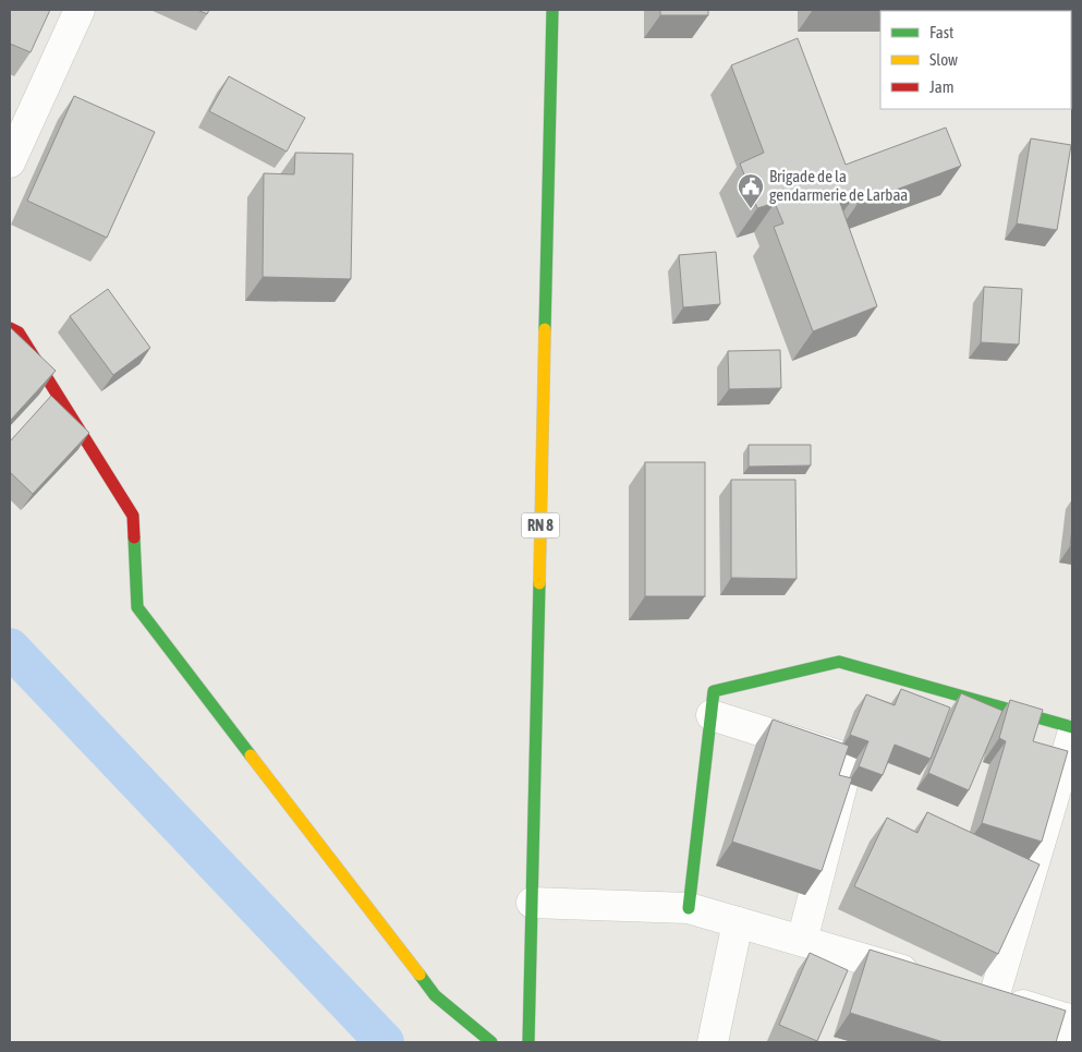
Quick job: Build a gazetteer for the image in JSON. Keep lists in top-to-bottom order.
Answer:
{
  "streets": {
    "street": ["RN 8"]
  },
  "places": {
    "public building": ["Brigade de la gendarmerie de Larbaa"]
  },
  "legend": ["Fast", "Slow", "Jam"]
}
